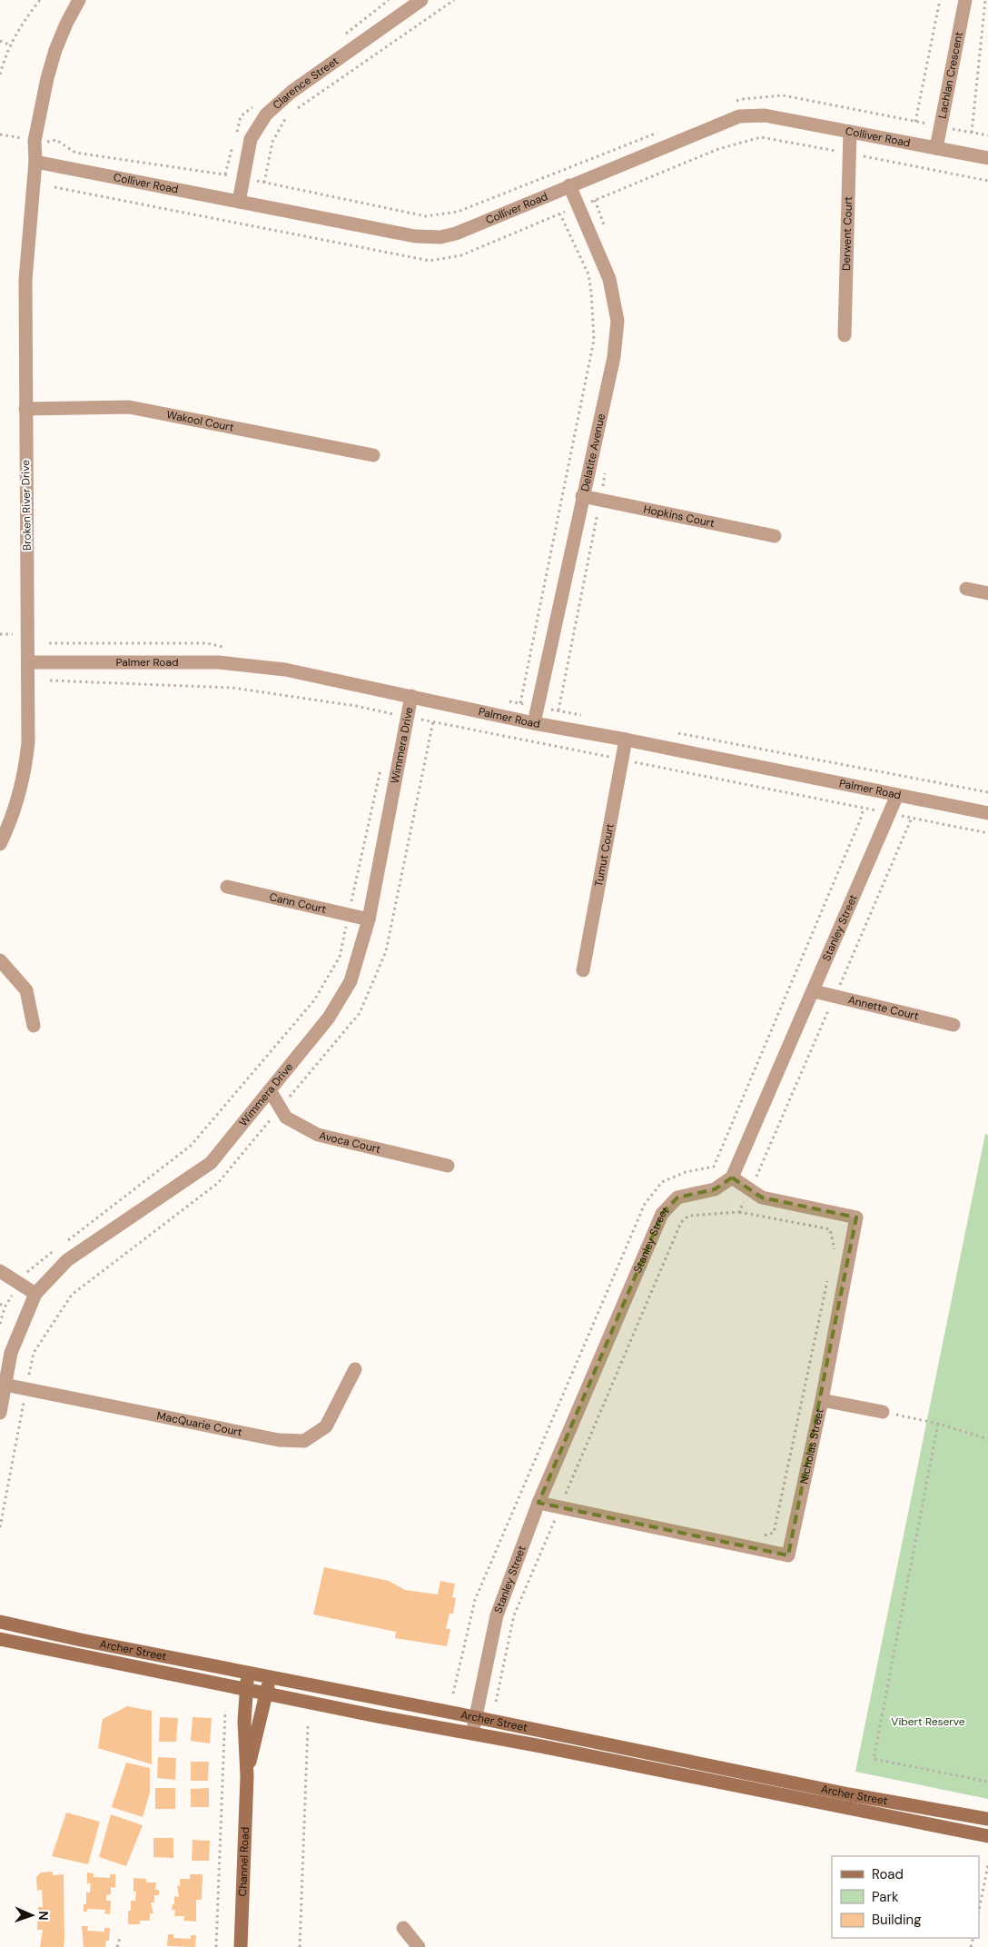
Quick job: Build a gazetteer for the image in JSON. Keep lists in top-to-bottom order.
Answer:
{
  "streets": {
    "main road": ["Archer Street", "Channel Road"],
    "street": [
      "Lachlan Crescent",
      "Clarence Street",
      "Colliver Road",
      "Derwent Court",
      "Wakool Court",
      "Delatite Avenue",
      "Broken River Drive",
      "Hopkins Court",
      "Palmer Road",
      "Wimmera Drive",
      "Tumut Court",
      "Cann Court",
      "Stanley Street",
      "Annette Court",
      "Avoca Court",
      "MacQuarie Court",
      "Nicholas Street"
    ]
  },
  "crossings": [
    ["Lachlan Crescent", "Colliver Road"],
    ["Clarence Street", "Colliver Road"],
    ["Colliver Road", "Derwent Court"],
    ["Colliver Road", "Delatite Avenue"],
    ["Colliver Road", "Broken River Drive"],
    ["Wakool Court", "Broken River Drive"],
    ["Delatite Avenue", "Hopkins Court"],
    ["Delatite Avenue", "Palmer Road"],
    ["Broken River Drive", "Palmer Road"],
    ["Palmer Road", "Wimmera Drive"],
    ["Palmer Road", "Tumut Court"],
    ["Palmer Road", "Stanley Street"],
    ["Wimmera Drive", "Cann Court"],
    ["Wimmera Drive", "Avoca Court"],
    ["Wimmera Drive", "MacQuarie Court"],
    ["Stanley Street", "Annette Court"],
    ["Stanley Street", "Nicholas Street"],
    ["Stanley Street", "Archer Street"],
    ["Archer Street", "Channel Road"]
  ],
  "parks": ["Vibert Reserve"],
  "legend": ["Road", "Park", "Building"],
  "north": "right"
}
